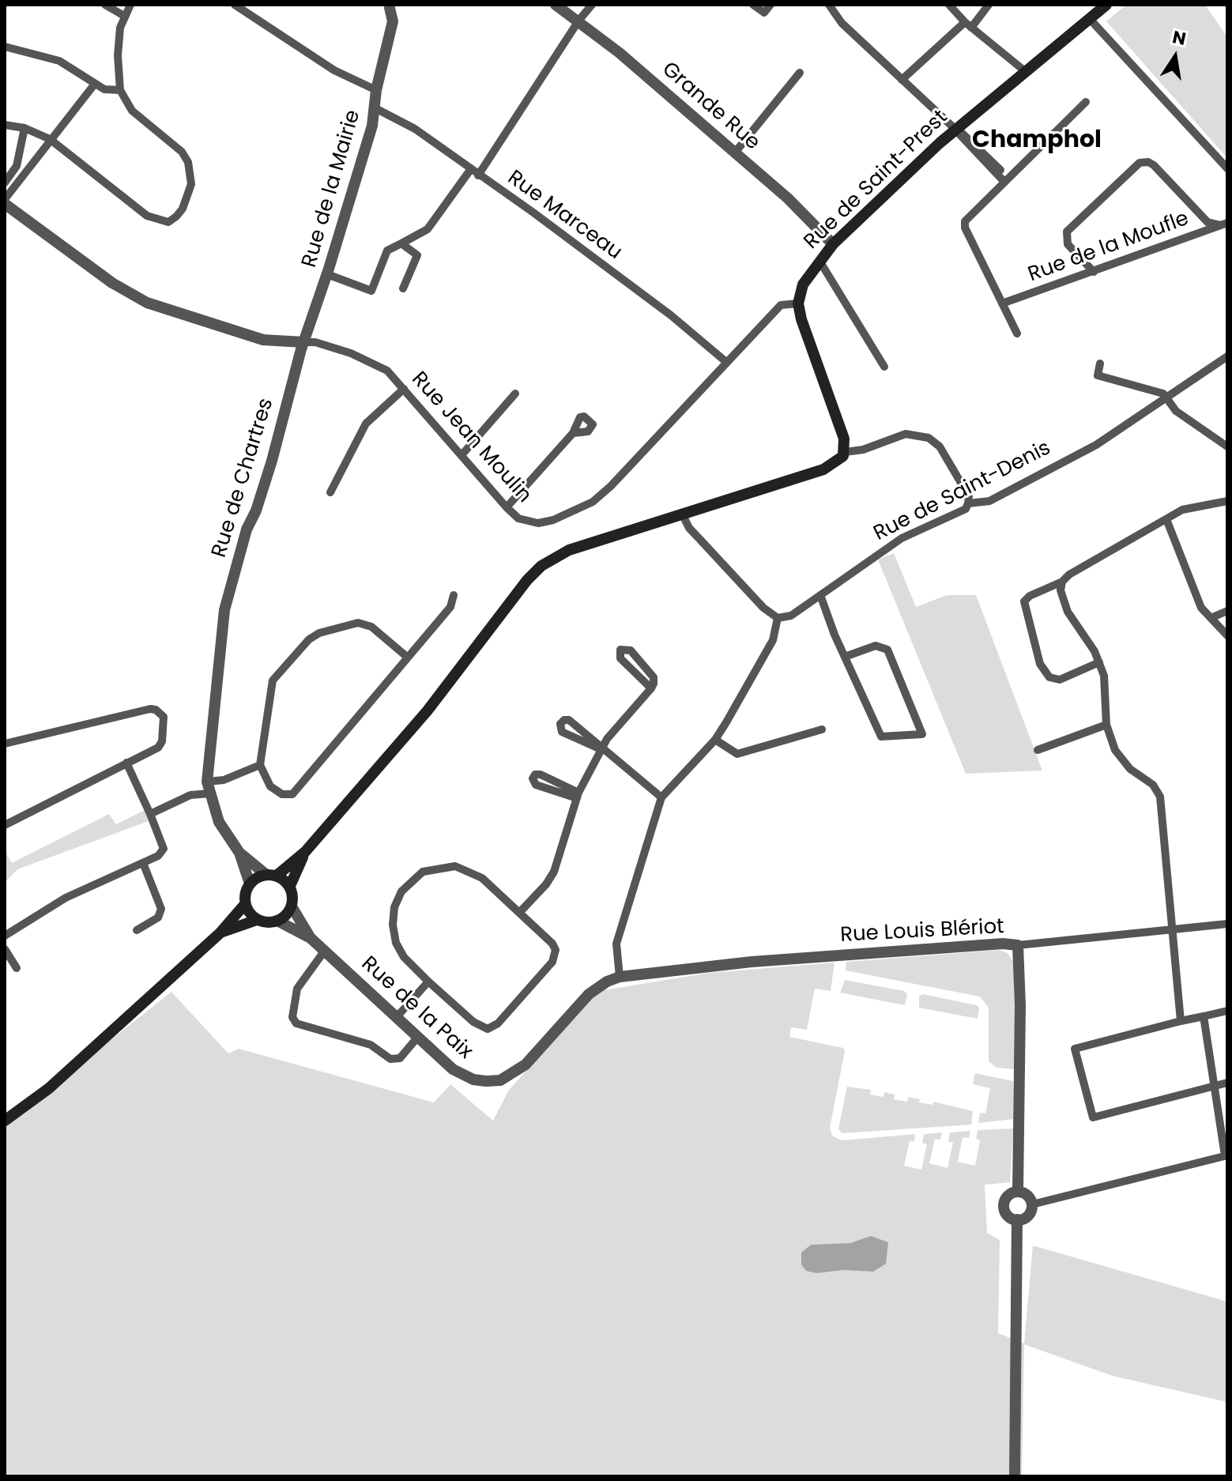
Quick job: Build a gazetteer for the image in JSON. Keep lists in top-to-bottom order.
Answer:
{
  "streets": {
    "main road": ["Rue de Saint-Prest"],
    "street": [
      "Grande Rue",
      "Rue de la Mairie",
      "Rue Marceau",
      "Rue de la Moufle",
      "Rue Jean Moulin",
      "Rue de Chartres",
      "Rue de Saint-Denis",
      "Rue Louis Blériot",
      "Rue de la Paix"
    ]
  },
  "crossings": [
    ["Grande Rue", "Rue de Saint-Prest"],
    ["Rue de Saint-Prest", "Rue Jean Moulin"],
    ["Rue de la Mairie", "Rue Marceau"],
    ["Rue de la Mairie", "Rue Jean Moulin"],
    ["Rue de la Mairie", "Rue de Chartres"],
    ["Rue Marceau", "Rue Jean Moulin"],
    ["Rue Jean Moulin", "Rue de Chartres"],
    ["Rue Louis Blériot", "Rue de la Paix"]
  ],
  "districts": ["Champhol"],
  "north": "top"
}
